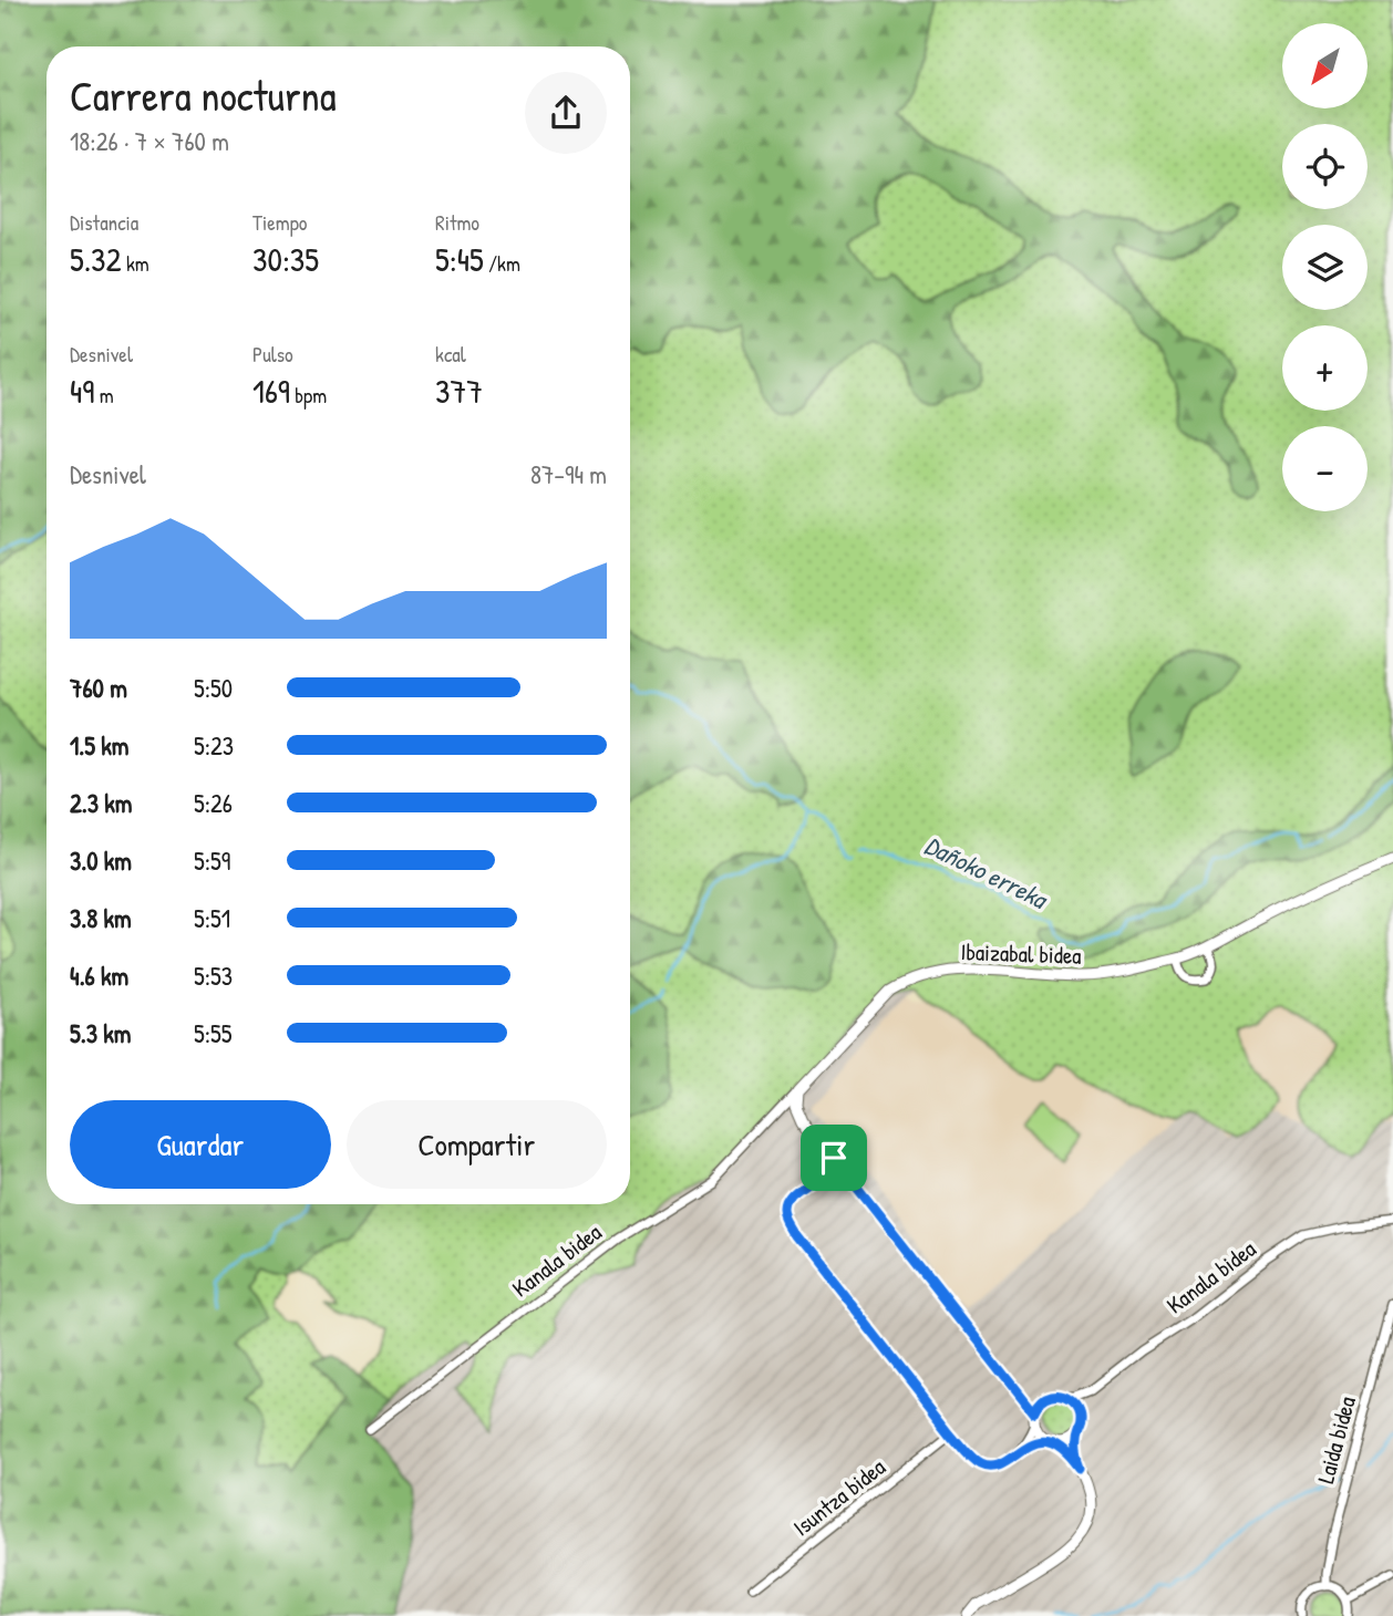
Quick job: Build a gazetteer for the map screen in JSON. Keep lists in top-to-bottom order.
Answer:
{
  "streets": {
    "street": [
      "Ibaizabal bidea",
      "Kanala bidea",
      "Laida bidea",
      "Isuntza bidea"
    ]
  },
  "crossings": [
    ["Ibaizabal bidea", "Kanala bidea"]
  ],
  "water": ["Dañoko erreka"],
  "north": "bottom left",
  "page": {
    "map_buttons": ["+", "−"],
    "heading": ["Carrera nocturna", "18:26 · 7 × 760 m"],
    "stats": [
      ["Distancia", "5.32 km"],
      ["Tiempo", "30:35"],
      ["Ritmo", "5:45 /km"],
      ["Desnivel", "49 m"],
      ["Pulso", "169 bpm"],
      ["kcal", "377"]
    ],
    "chart": ["Desnivel", "87–94 m"],
    "list": [
      {
        "name": "760 m",
        "note": "5:50"
      },
      {
        "name": "1.5 km",
        "note": "5:23"
      },
      {
        "name": "2.3 km",
        "note": "5:26"
      },
      {
        "name": "3.0 km",
        "note": "5:59"
      },
      {
        "name": "3.8 km",
        "note": "5:51"
      },
      {
        "name": "4.6 km",
        "note": "5:53"
      },
      {
        "name": "5.3 km",
        "note": "5:55"
      }
    ],
    "buttons": ["Guardar", "Compartir"]
  }
}
